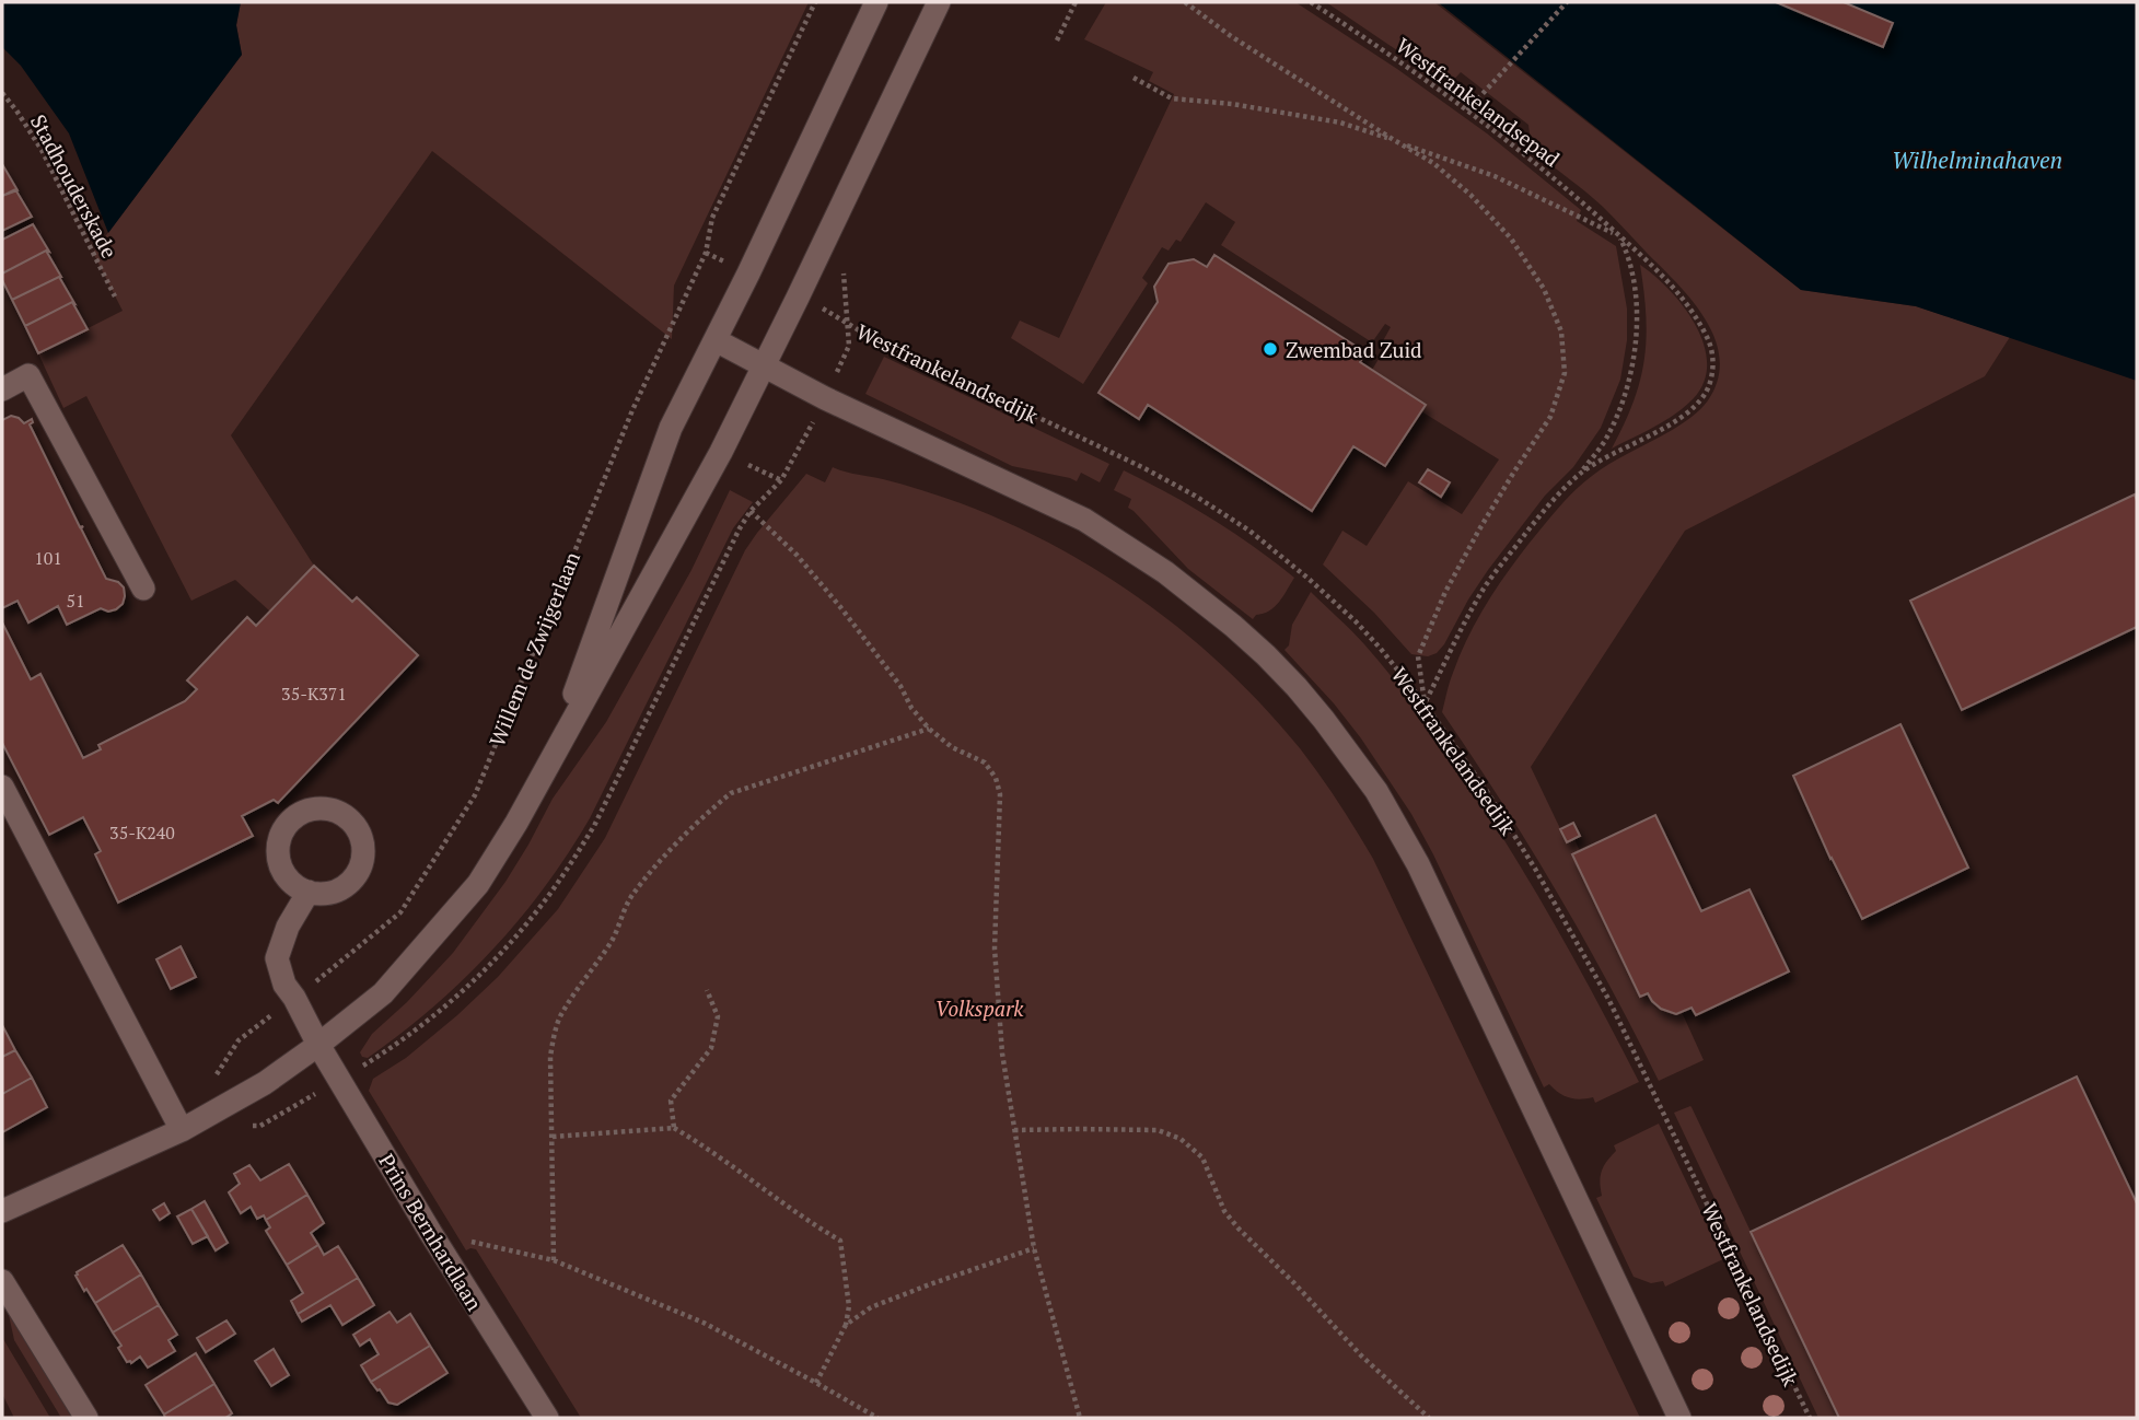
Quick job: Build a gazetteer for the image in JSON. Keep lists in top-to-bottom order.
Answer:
{
  "streets": {
    "street": ["Prins Bernhardlaan"],
    "path": [
      "Westfrankelandsepad",
      "Stadhouderskade",
      "Westfrankelandsedijk",
      "Willem de Zwijgerlaan"
    ]
  },
  "crossings": [
    ["Westfrankelandsepad", "Westfrankelandsedijk"],
    ["Willem de Zwijgerlaan", "Prins Bernhardlaan"]
  ],
  "water": ["Wilhelminahaven"],
  "parks": ["Volkspark"],
  "places": ["Zwembad Zuid"],
  "house_numbers": [
    "101",
    "51",
    "35-K371",
    "35-K240"
  ]
}
